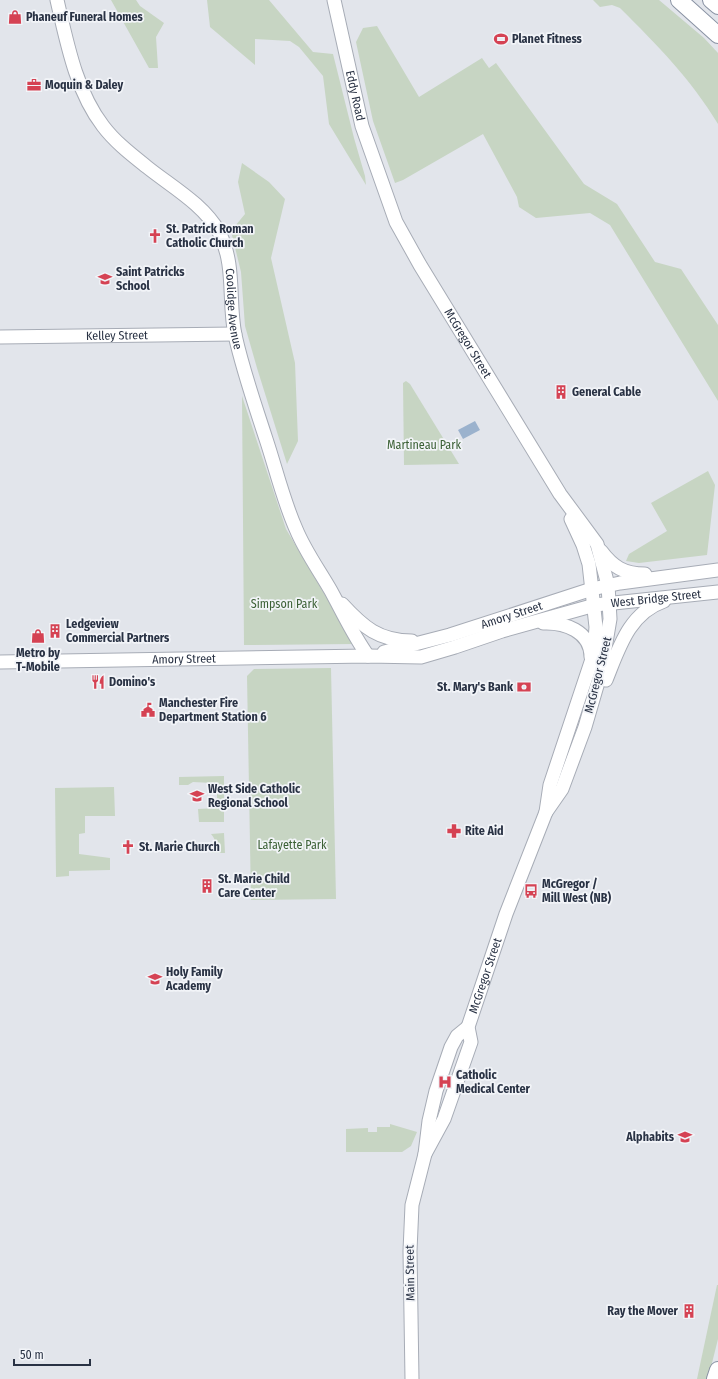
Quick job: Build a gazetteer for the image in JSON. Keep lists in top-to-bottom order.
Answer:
{
  "streets": {
    "main road": [
      "Eddy Road",
      "Coolidge Avenue",
      "Kelley Street",
      "McGregor Street",
      "West Bridge Street",
      "Amory Street",
      "Main Street"
    ]
  },
  "crossings": [
    ["Eddy Road", "McGregor Street"],
    ["Coolidge Avenue", "Kelley Street"],
    ["Coolidge Avenue", "Amory Street"],
    ["McGregor Street", "West Bridge Street"],
    ["McGregor Street", "Amory Street"],
    ["McGregor Street", "Main Street"],
    ["West Bridge Street", "Amory Street"]
  ],
  "parks": ["Martineau Park", "Simpson Park", "Lafayette Park"],
  "places": {
    "shop": ["Phaneuf Funeral Homes", "Metro by T-Mobile"],
    "sports": ["Planet Fitness"],
    "office": ["Moquin & Daley"],
    "church": ["St. Patrick Roman Catholic Church", "St. Marie Church"],
    "school or university": [
      "Saint Patricks School",
      "West Side Catholic Regional School",
      "Holy Family Academy",
      "Alphabits"
    ],
    "building": [
      "General Cable",
      "Ledgeview Commercial Partners",
      "St. Marie Child Care Center",
      "Ray the Mover"
    ],
    "restaurant": ["Domino's"],
    "bank": ["St. Mary's Bank"],
    "public building": ["Manchester Fire Department Station 6"],
    "pharmacy": ["Rite Aid"],
    "bus stop": ["McGregor / Mill West (NB)"],
    "hospital": ["Catholic Medical Center"]
  },
  "scale_bar": "50 m"
}
